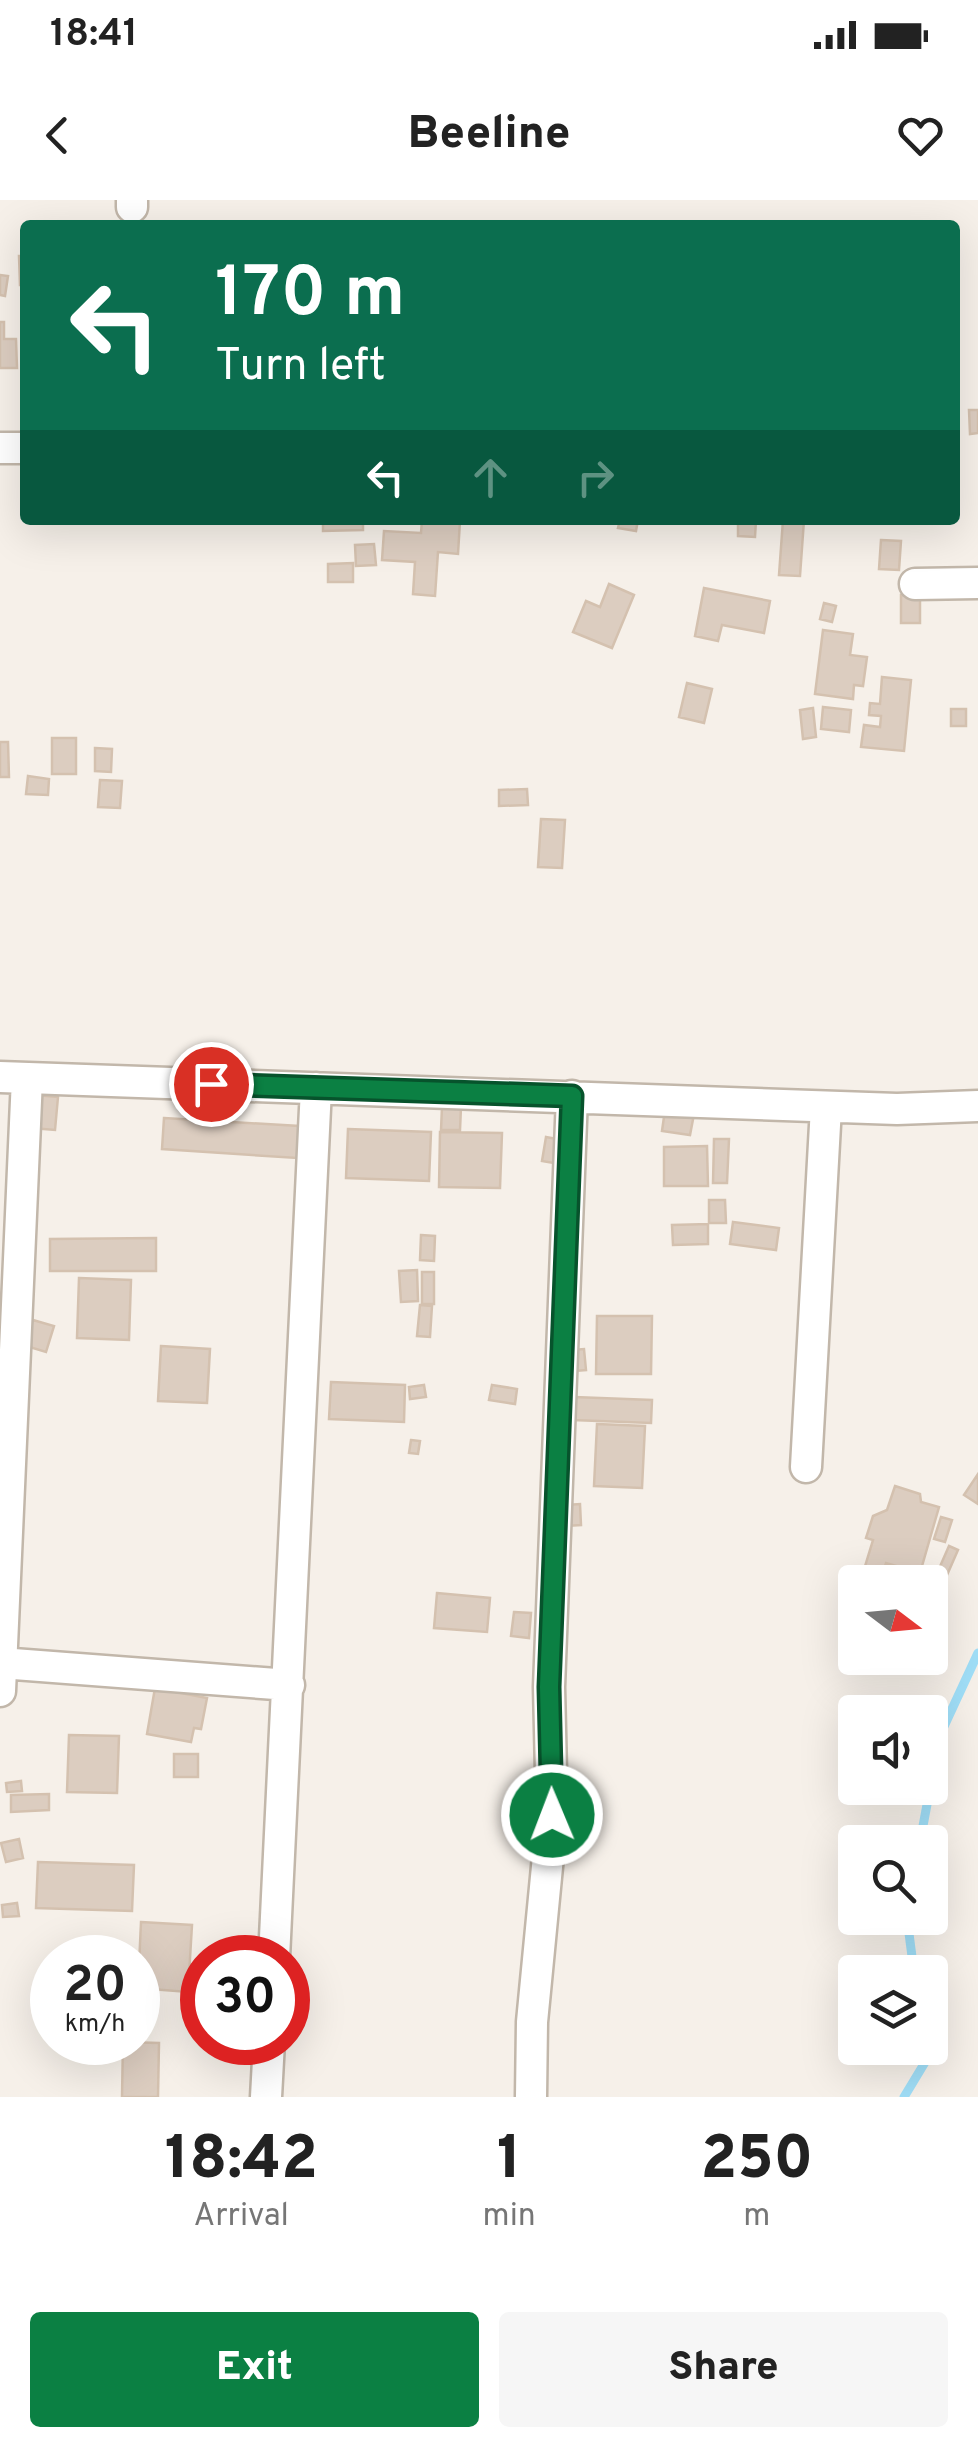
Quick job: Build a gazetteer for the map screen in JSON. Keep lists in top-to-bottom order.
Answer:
{
  "north": "right",
  "page": {
    "status": "18:41",
    "header": "Beeline",
    "turn": ["170 m", "Turn left"],
    "speed": "20 km/h",
    "limit": "30",
    "eta": [
      "18:42",
      "Arrival",
      "1",
      "min",
      "250",
      "m"
    ],
    "buttons": ["Exit", "Share"]
  }
}
